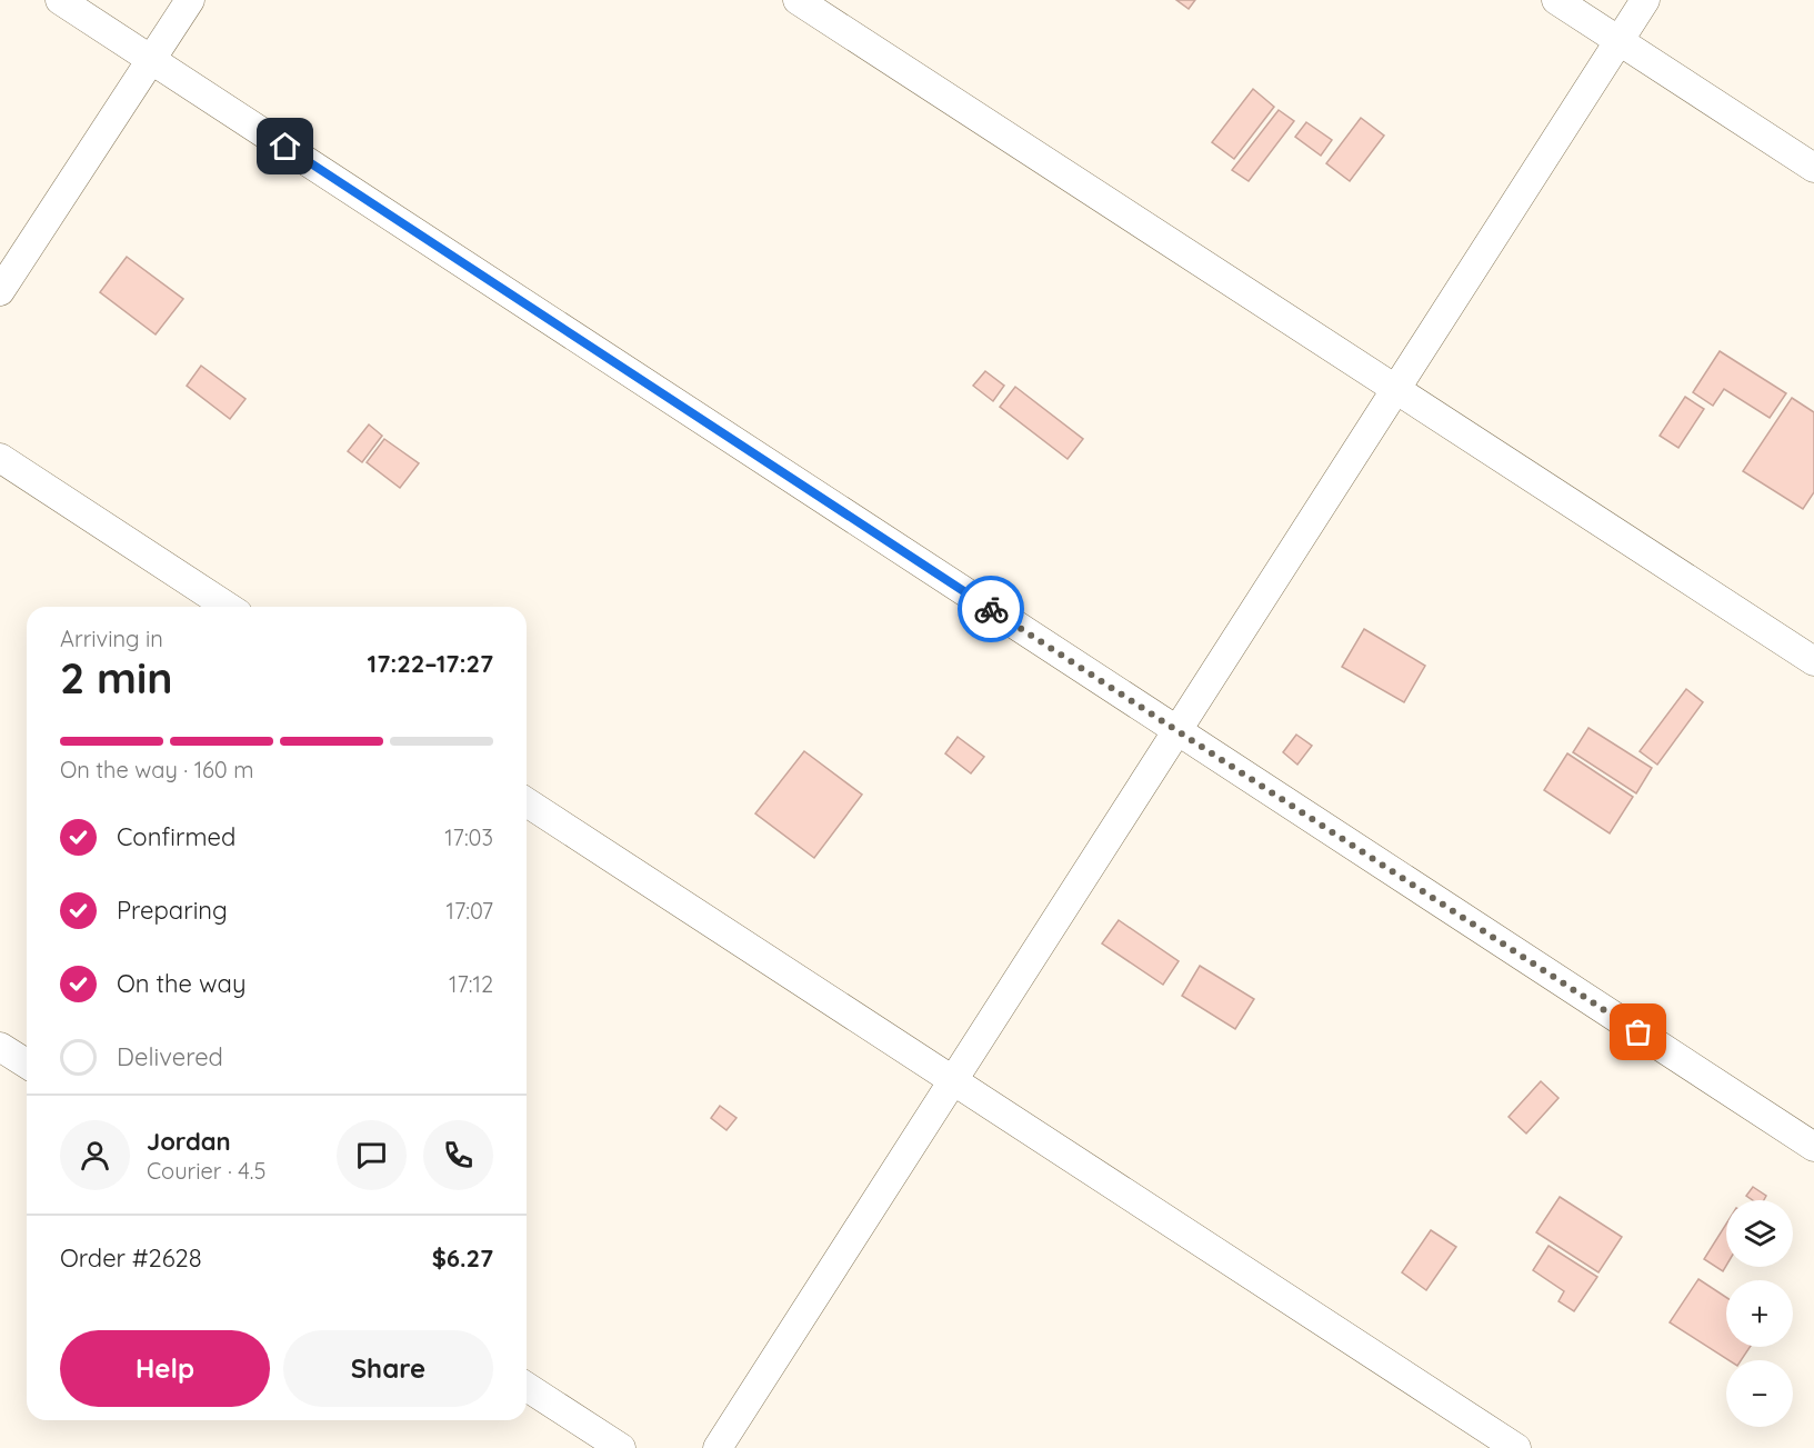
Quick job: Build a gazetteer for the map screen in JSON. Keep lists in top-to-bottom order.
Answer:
{
  "page": {
    "heading": ["2 min", "Arriving in", "17:22–17:27"],
    "panel": [
      "Jordan",
      "Courier · 4.5",
      "Order #2628",
      "$6.27"
    ],
    "bar": "On the way · 160 m",
    "list": [
      ["Confirmed", "17:03"],
      ["Preparing", "17:07"],
      ["On the way", "17:12"],
      "Delivered"
    ],
    "map_buttons": ["+", "−"],
    "buttons": ["Help", "Share"]
  }
}
